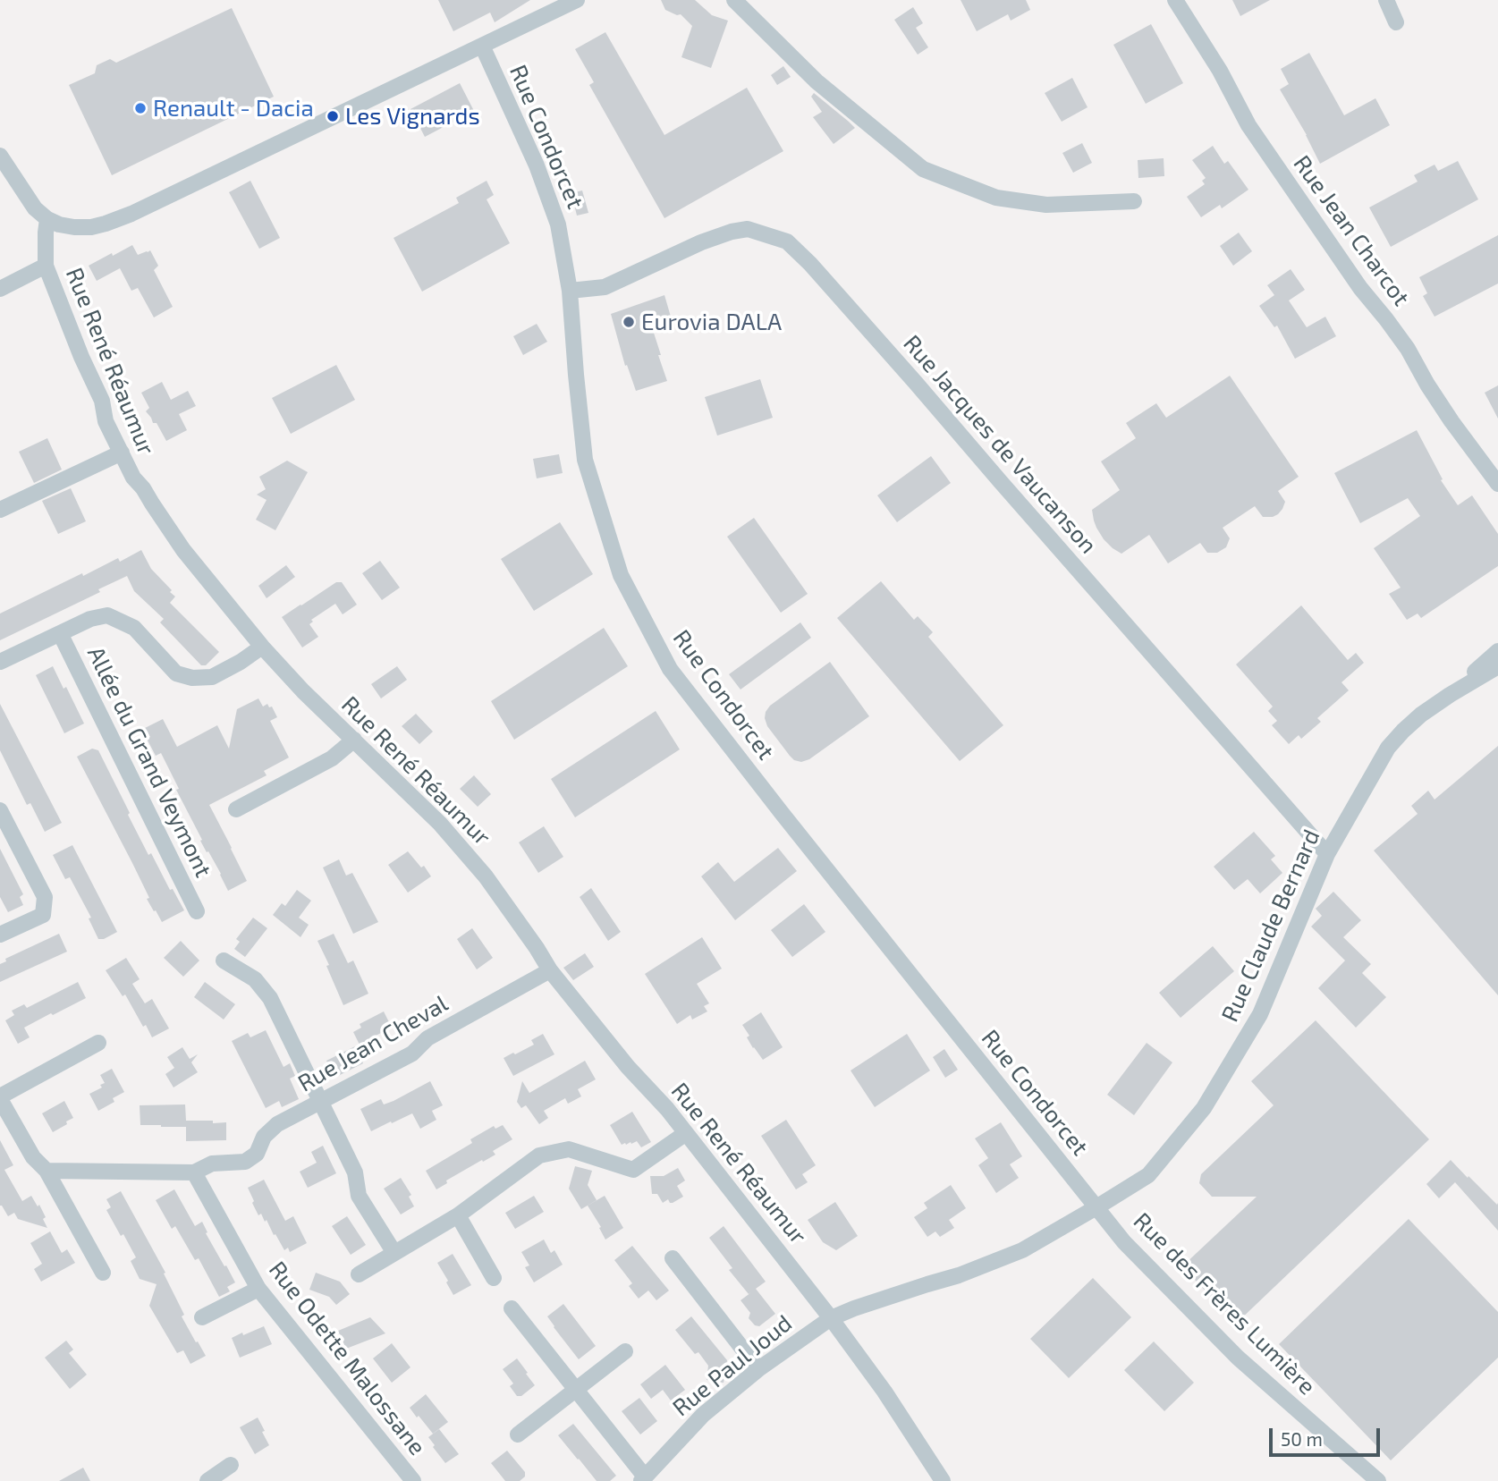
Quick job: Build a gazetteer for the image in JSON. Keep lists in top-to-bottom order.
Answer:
{
  "streets": {
    "street": [
      "Rue Condorcet",
      "Rue Jean Charcot",
      "Rue René Réaumur",
      "Rue Jacques de Vaucanson",
      "Allée du Grand Veymont",
      "Rue Claude Bernard",
      "Rue Jean Cheval",
      "Rue des Frères Lumière",
      "Rue Odette Malossane",
      "Rue Paul Joud"
    ]
  },
  "crossings": [
    ["Rue Condorcet", "Rue Jacques de Vaucanson"],
    ["Rue Condorcet", "Rue Claude Bernard"],
    ["Rue Condorcet", "Rue des Frères Lumière"],
    ["Rue René Réaumur", "Rue Claude Bernard"],
    ["Rue René Réaumur", "Rue Jean Cheval"],
    ["Rue René Réaumur", "Rue Paul Joud"],
    ["Rue Jacques de Vaucanson", "Rue Claude Bernard"],
    ["Rue Claude Bernard", "Rue des Frères Lumière"],
    ["Rue Claude Bernard", "Rue Paul Joud"],
    ["Rue Jean Cheval", "Rue Odette Malossane"]
  ],
  "places": ["Renault - Dacia", "Les Vignards", "Eurovia DALA"],
  "scale_bar": "50 m"
}
